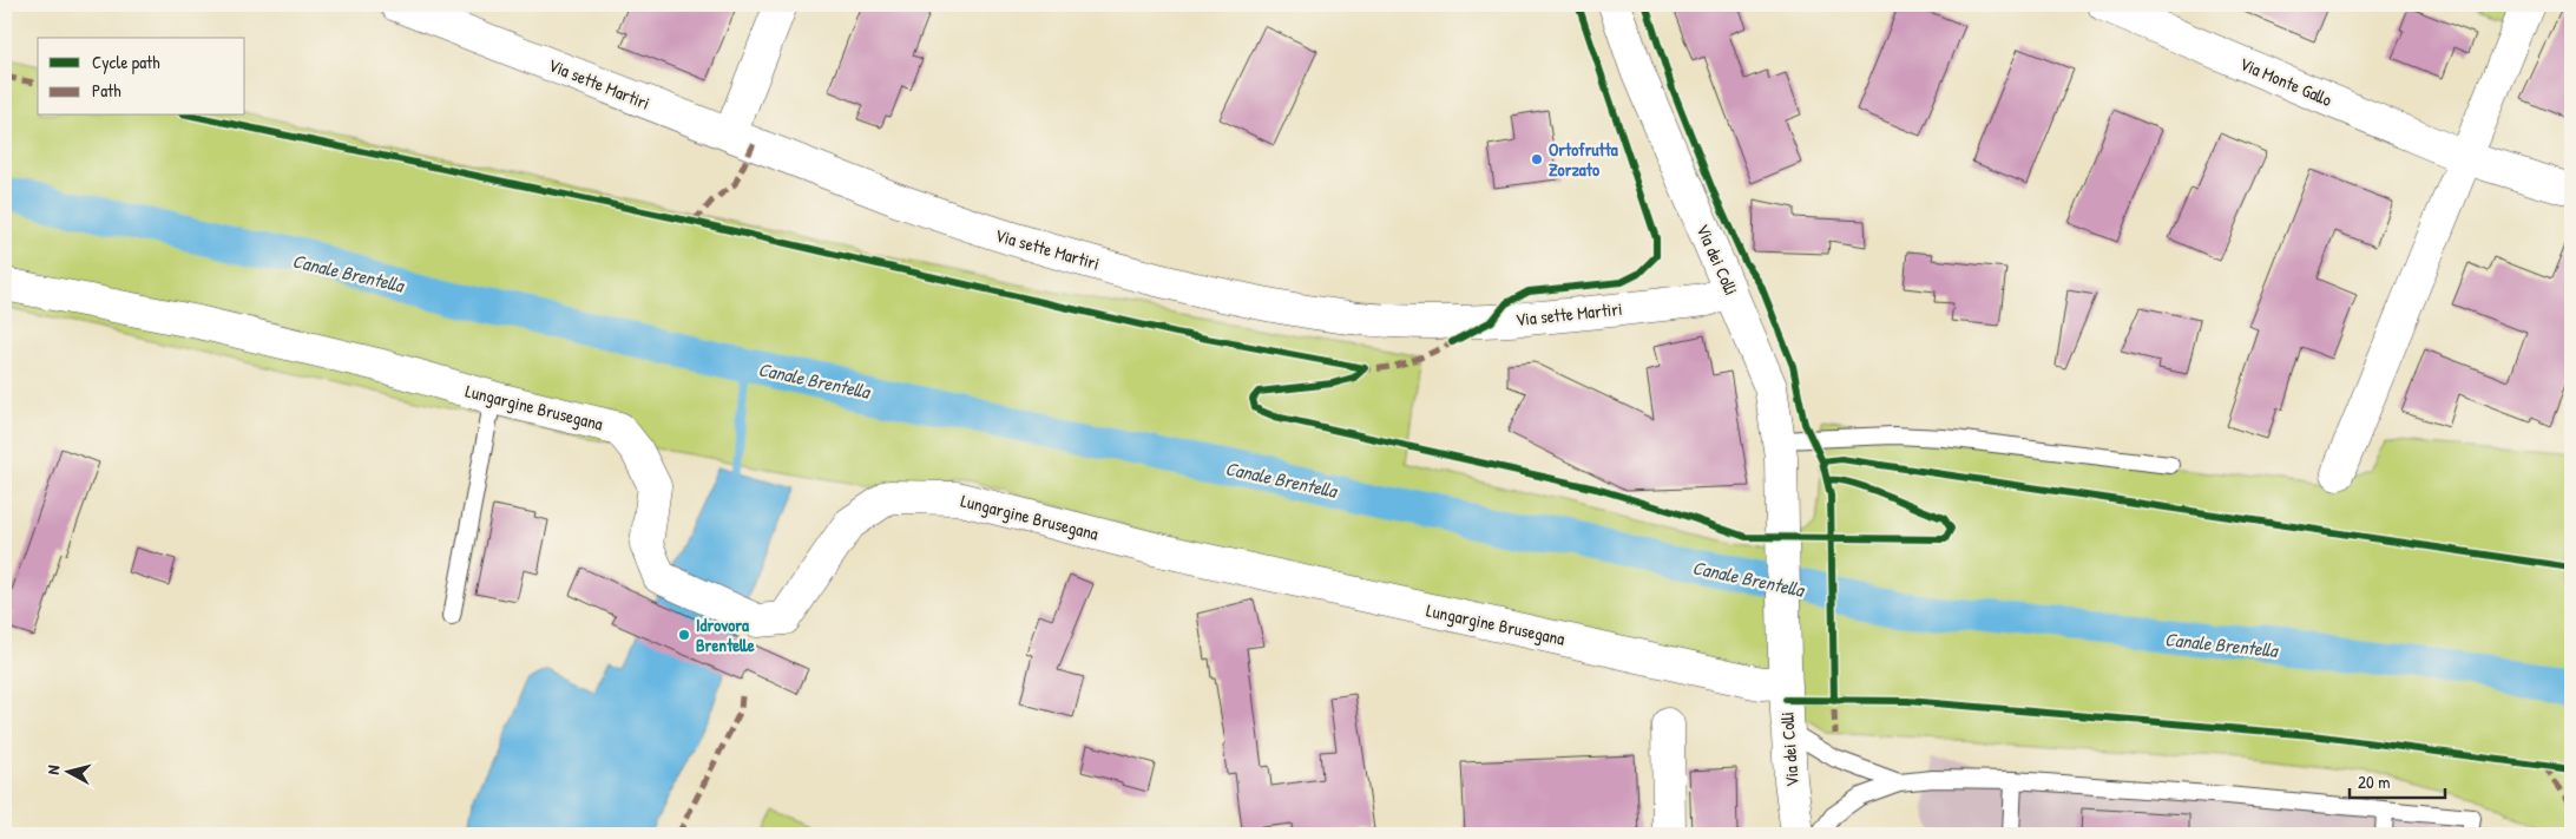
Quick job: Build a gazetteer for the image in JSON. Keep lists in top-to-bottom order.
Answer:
{
  "streets": {
    "street": [
      "Via Monte Gallo",
      "Via sette Martiri",
      "Via dei Colli",
      "Lungargine Brusegana"
    ]
  },
  "crossings": [
    ["Via sette Martiri", "Via dei Colli"],
    ["Via dei Colli", "Lungargine Brusegana"]
  ],
  "water": ["Canale Brentella"],
  "places": ["Ortofrutta Zorzato", "Idrovora Brentelle"],
  "legend": ["Cycle path", "Path"],
  "scale_bar": "20 m",
  "north": "left"
}
